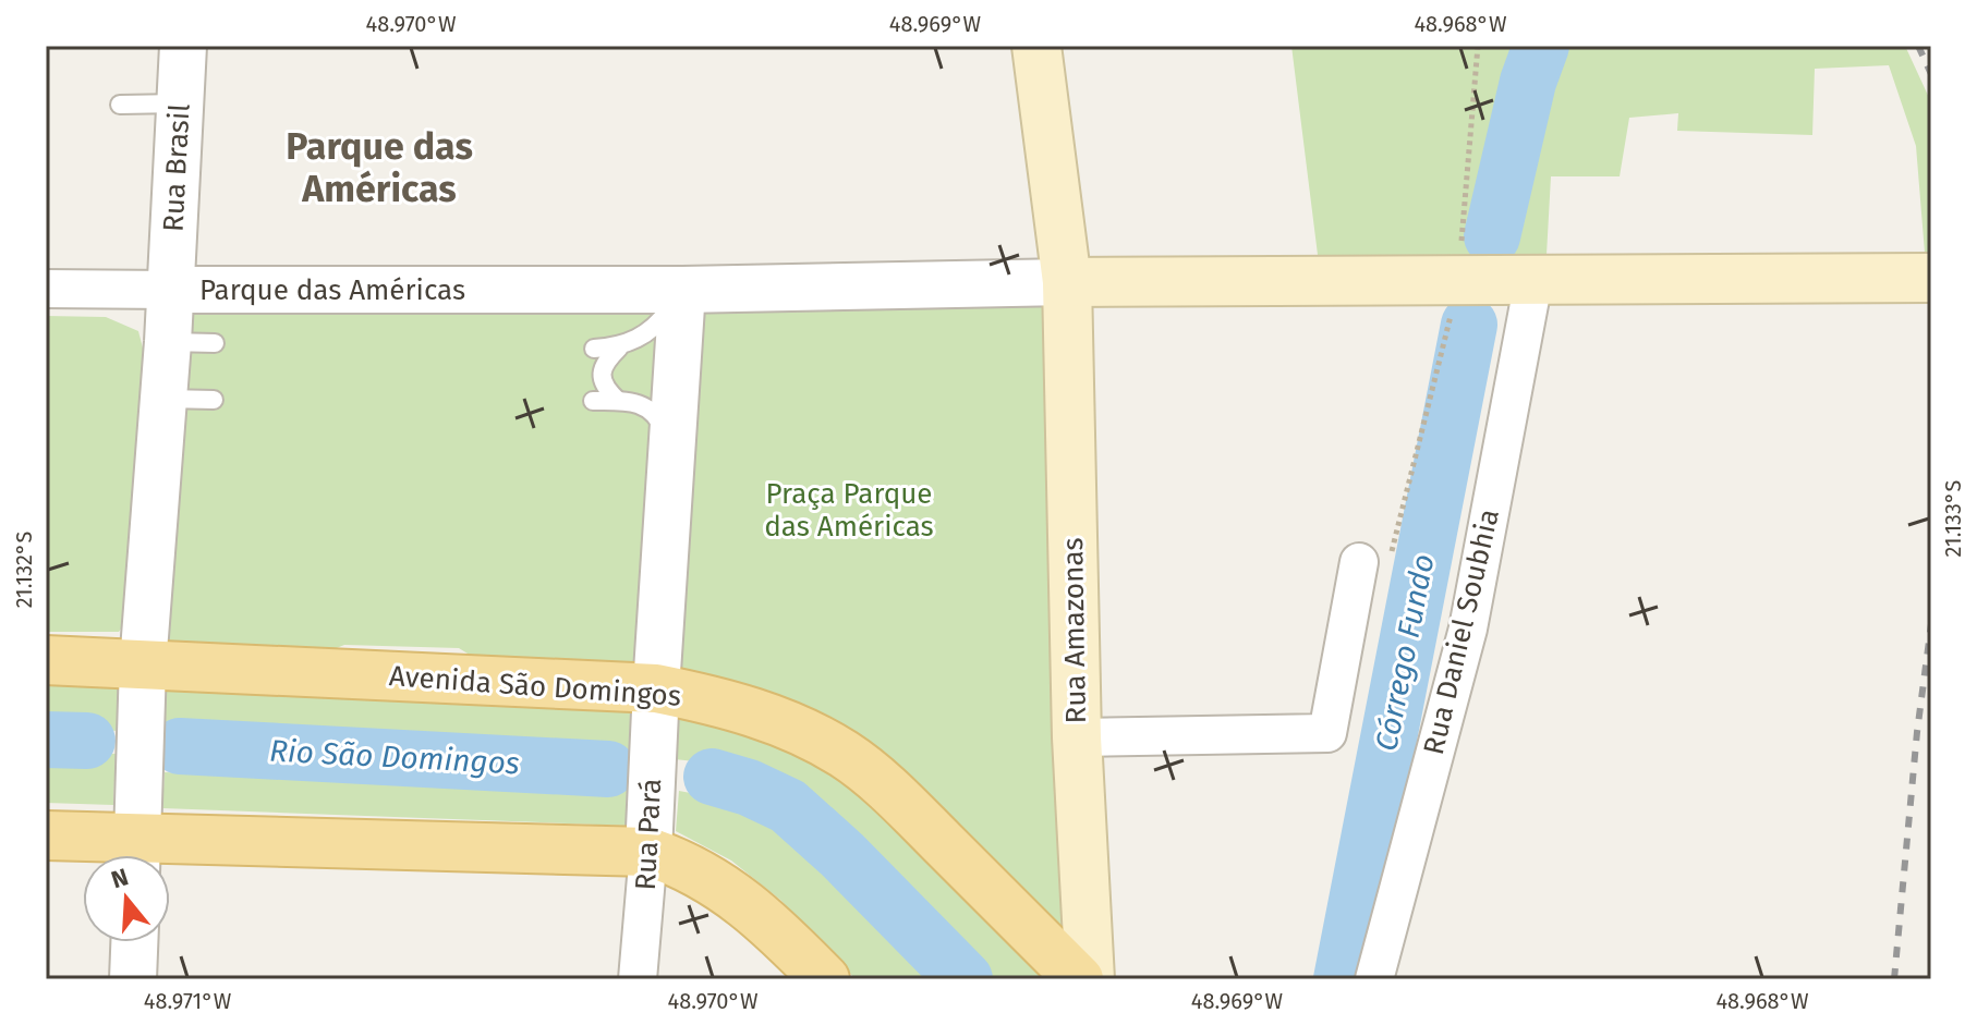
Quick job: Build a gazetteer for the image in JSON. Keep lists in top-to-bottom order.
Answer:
{
  "streets": {
    "main road": ["Rua Amazonas", "Avenida São Domingos"],
    "street": [
      "Rua Brasil",
      "Parque das Américas",
      "Rua Daniel Soubhia",
      "Rua Pará"
    ]
  },
  "crossings": [
    ["Rua Brasil", "Parque das Américas"],
    ["Parque das Américas", "Rua Amazonas"],
    ["Parque das Américas", "Avenida São Domingos"],
    ["Avenida São Domingos", "Rua Pará"]
  ],
  "districts": ["Parque das Américas"],
  "water": ["Córrego Fundo", "Rio São Domingos"],
  "parks": ["Praça Parque das Américas"],
  "north": "top",
  "coordinates": [
    "48.970°W",
    "48.969°W",
    "48.968°W",
    "21.133°S",
    "21.132°S",
    "48.971°W"
  ]
}
